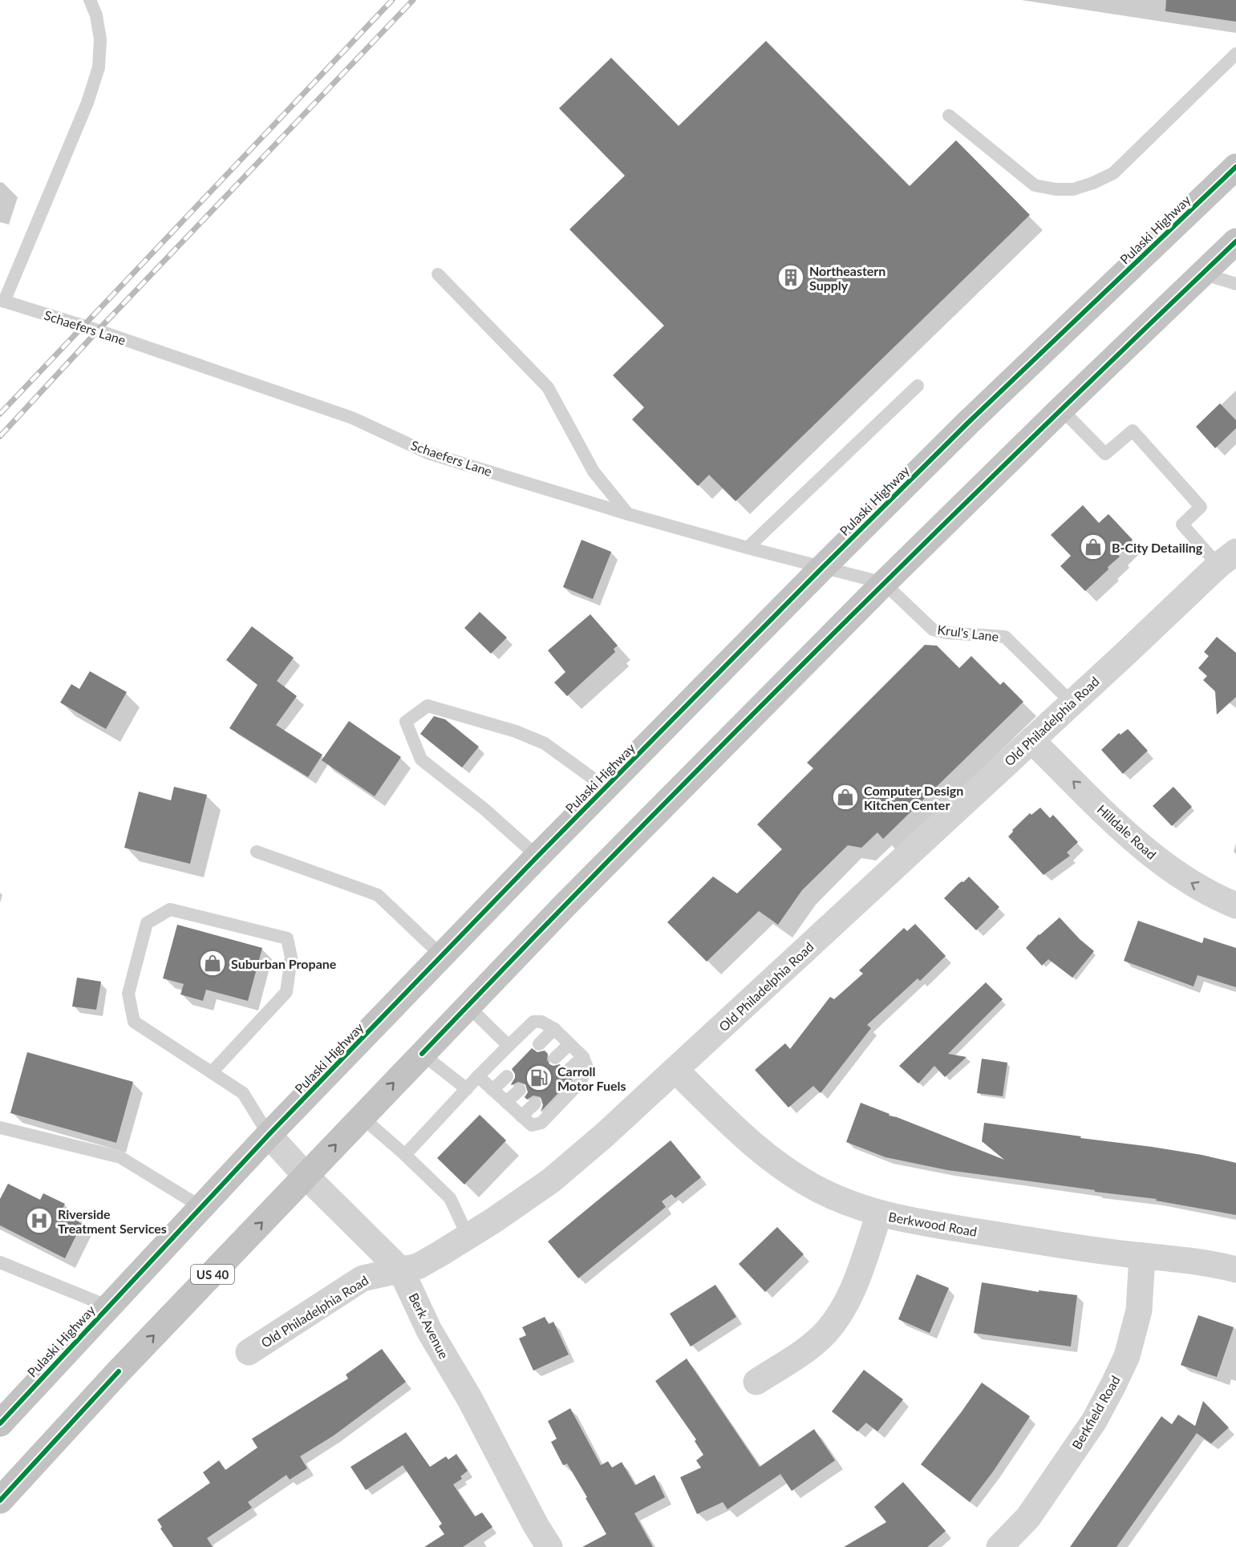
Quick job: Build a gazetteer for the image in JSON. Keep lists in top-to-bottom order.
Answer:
{
  "streets": {
    "highway": ["Pulaski Highway", "US 40"],
    "street": [
      "Old Philadelphia Road",
      "Hilldale Road",
      "Berkwood Road",
      "Berk Avenue",
      "Berkfield Road"
    ],
    "lane": ["Schaefers Lane", "Krul's Lane"]
  },
  "crossings": [
    ["Pulaski Highway", "Schaefers Lane"],
    ["Pulaski Highway", "Berk Avenue"],
    ["Schaefers Lane", "Krul's Lane"],
    ["Schaefers Lane", "US 40"],
    ["Krul's Lane", "Old Philadelphia Road"],
    ["Krul's Lane", "US 40"],
    ["Old Philadelphia Road", "Hilldale Road"],
    ["Old Philadelphia Road", "Berkwood Road"],
    ["Old Philadelphia Road", "Berk Avenue"],
    ["Berkwood Road", "Berkfield Road"],
    ["US 40", "Berk Avenue"]
  ],
  "one_way": ["Hilldale Road"],
  "places": {
    "building": ["Northeastern Supply"],
    "shop": ["B-City Detailing", "Computer Design Kitchen Center", "Suburban Propane"],
    "fuel station": ["Carroll Motor Fuels"],
    "hospital": ["Riverside Treatment Services"]
  }
}
